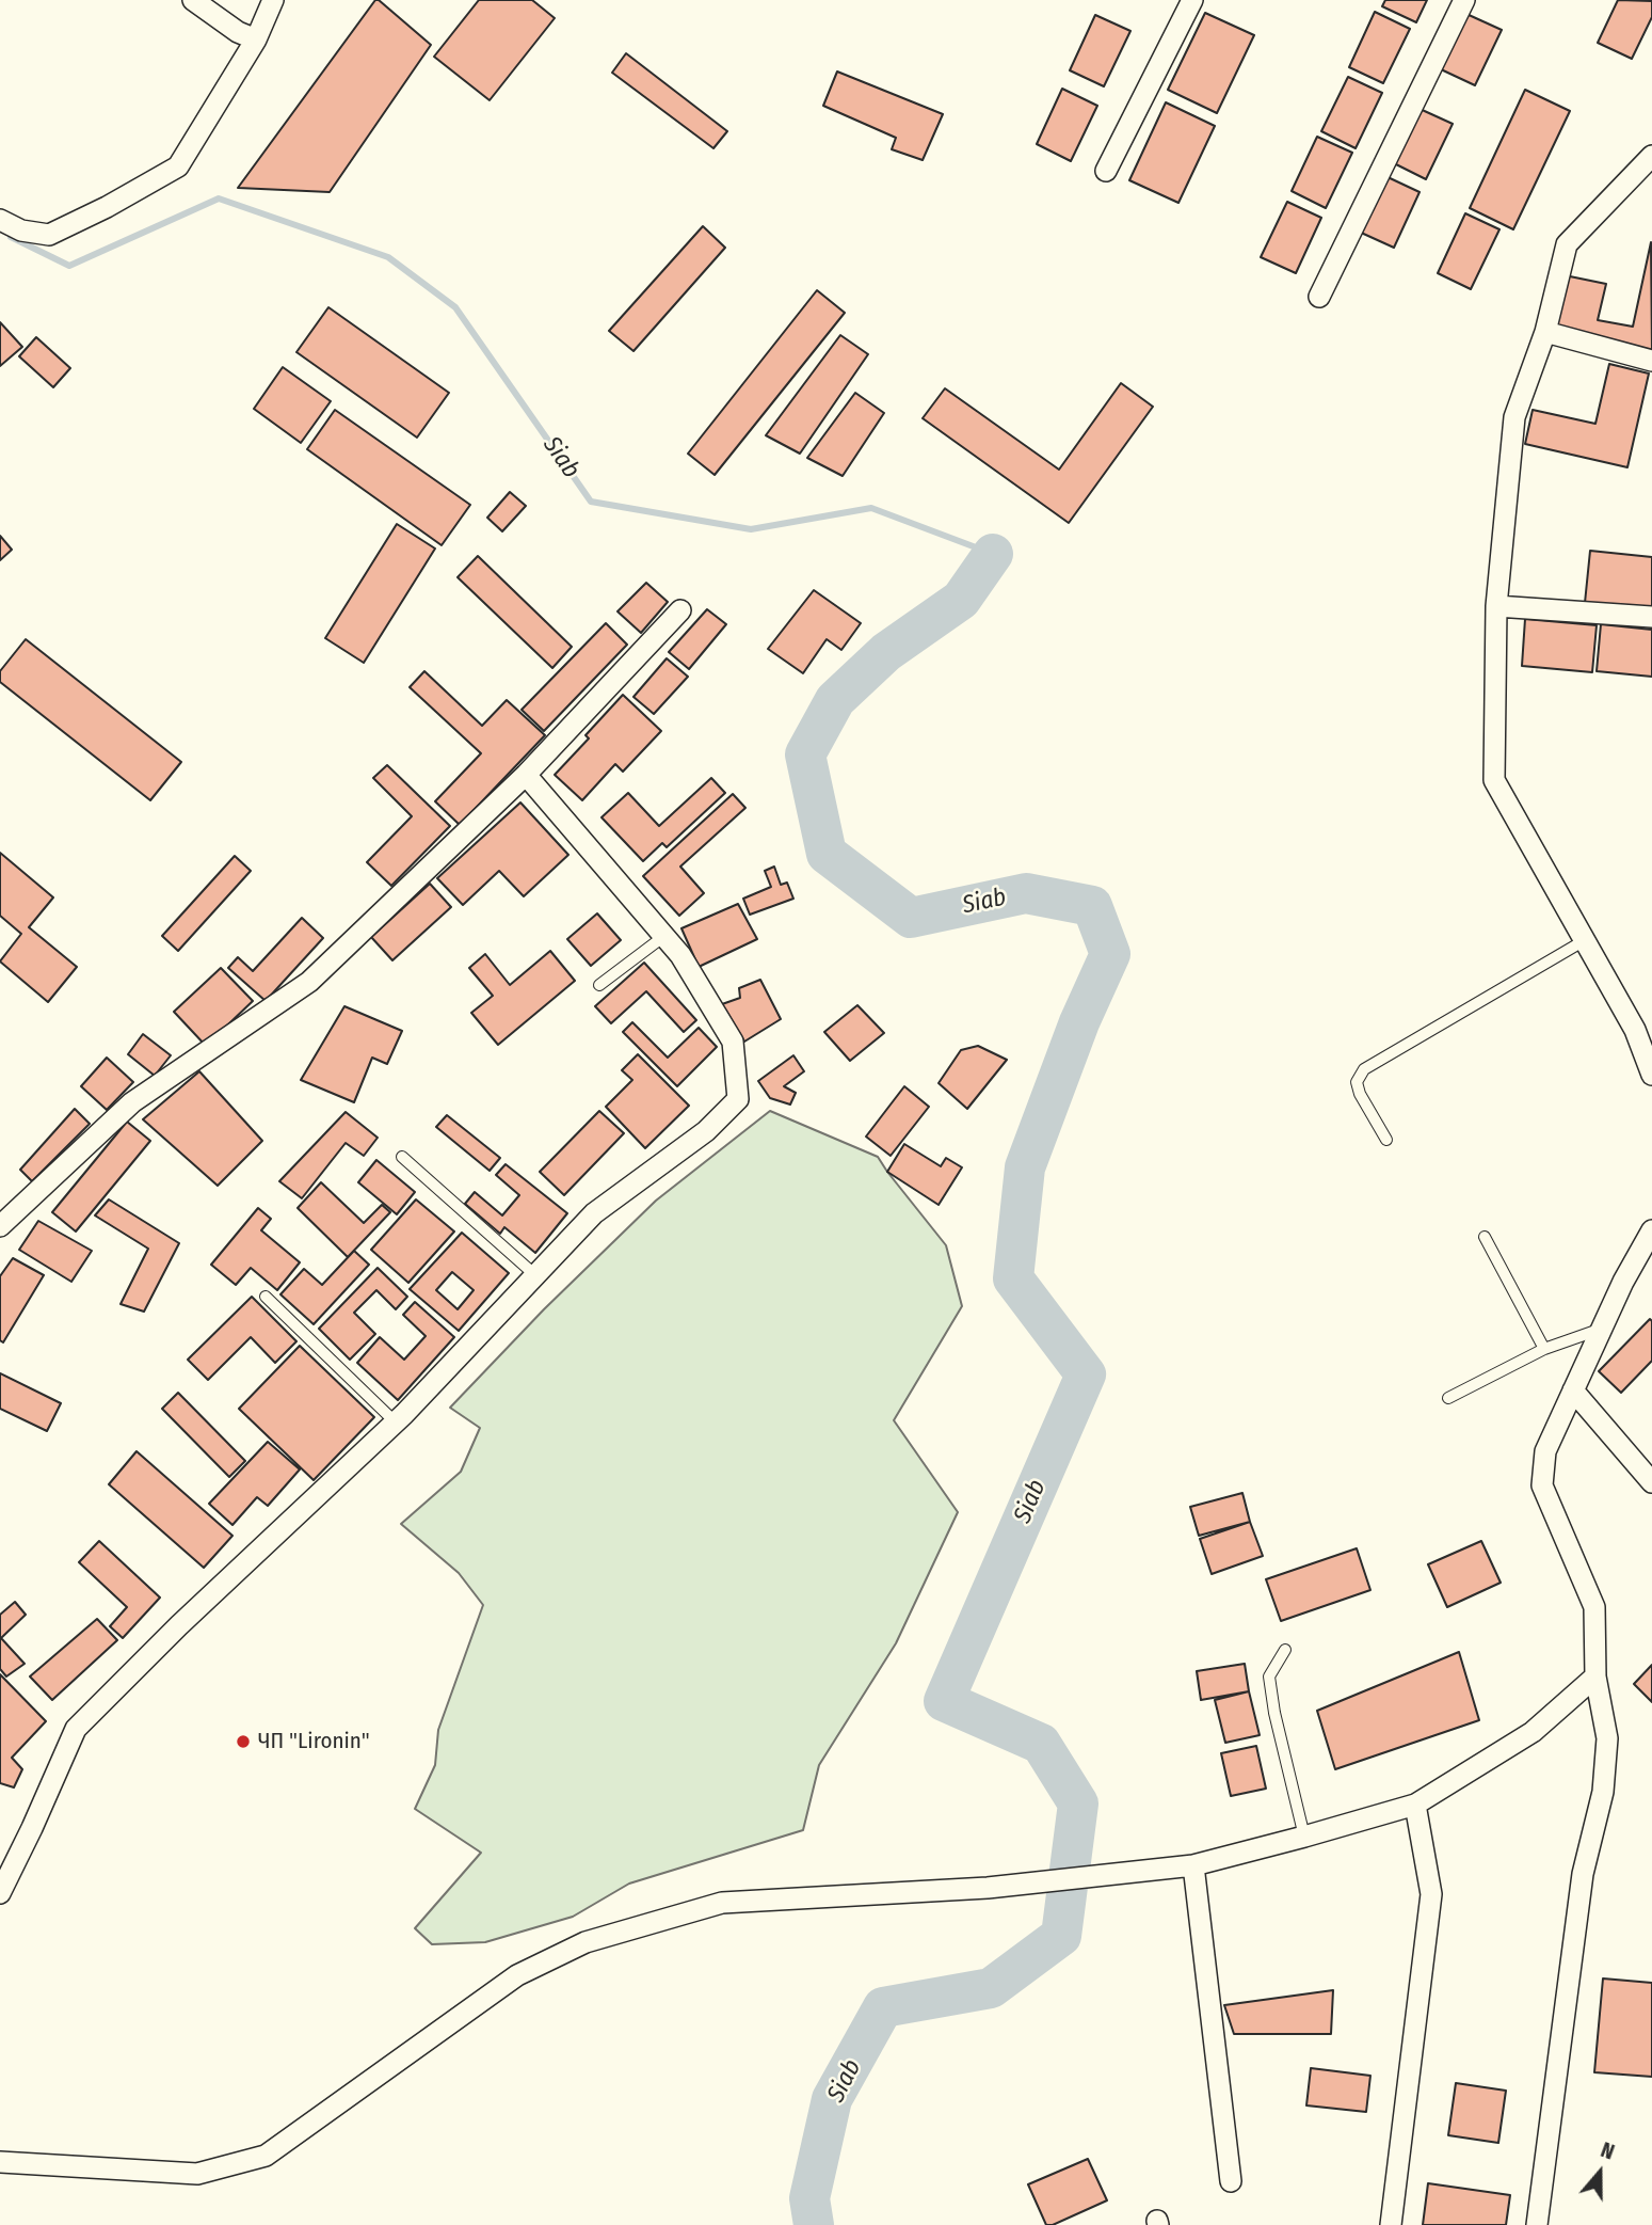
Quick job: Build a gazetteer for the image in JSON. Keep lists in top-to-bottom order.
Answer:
{
  "water": ["Siab"],
  "places": ["ЧП \"Lironin\""],
  "north": "top"
}
